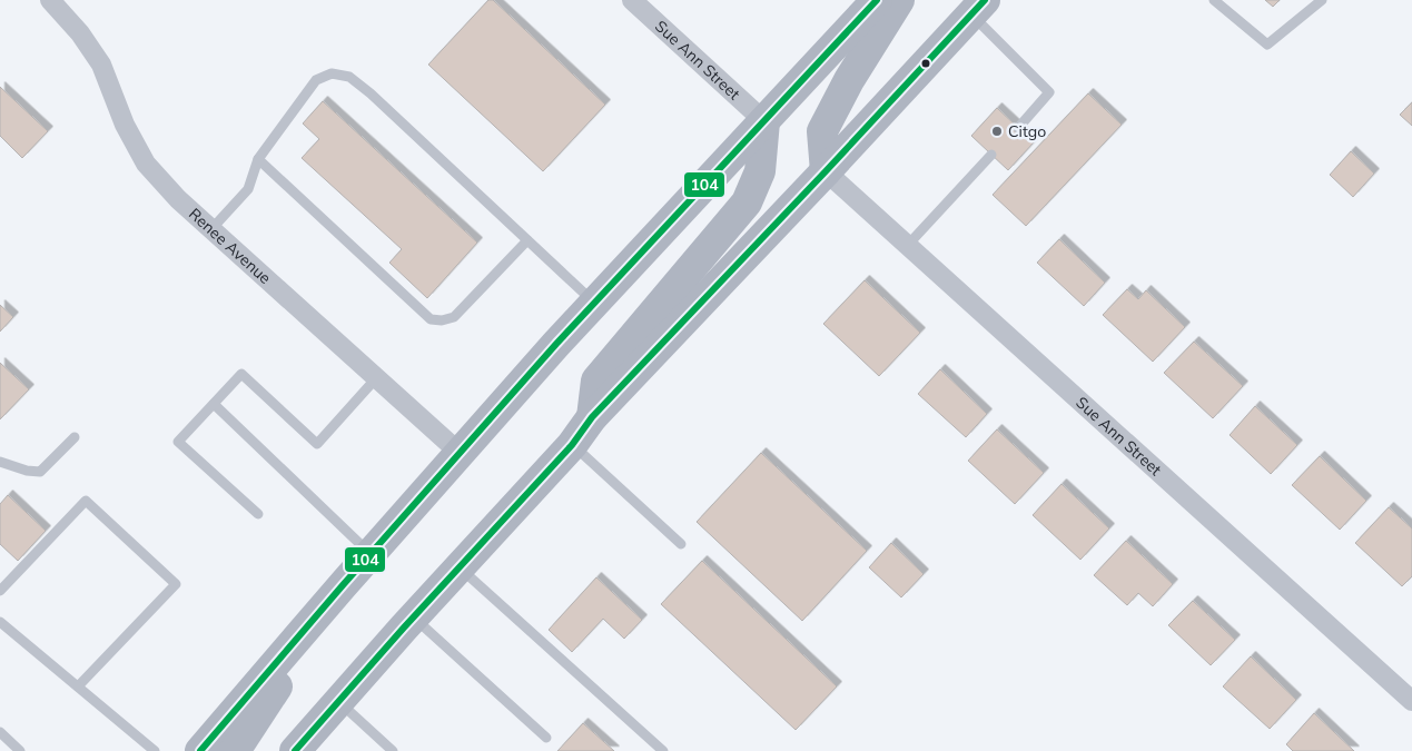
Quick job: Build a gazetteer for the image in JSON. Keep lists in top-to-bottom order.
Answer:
{
  "streets": {
    "street": ["Sue Ann Street", "Renee Avenue"]
  },
  "places": ["Citgo"],
  "lines": ["transit line 104"]
}
